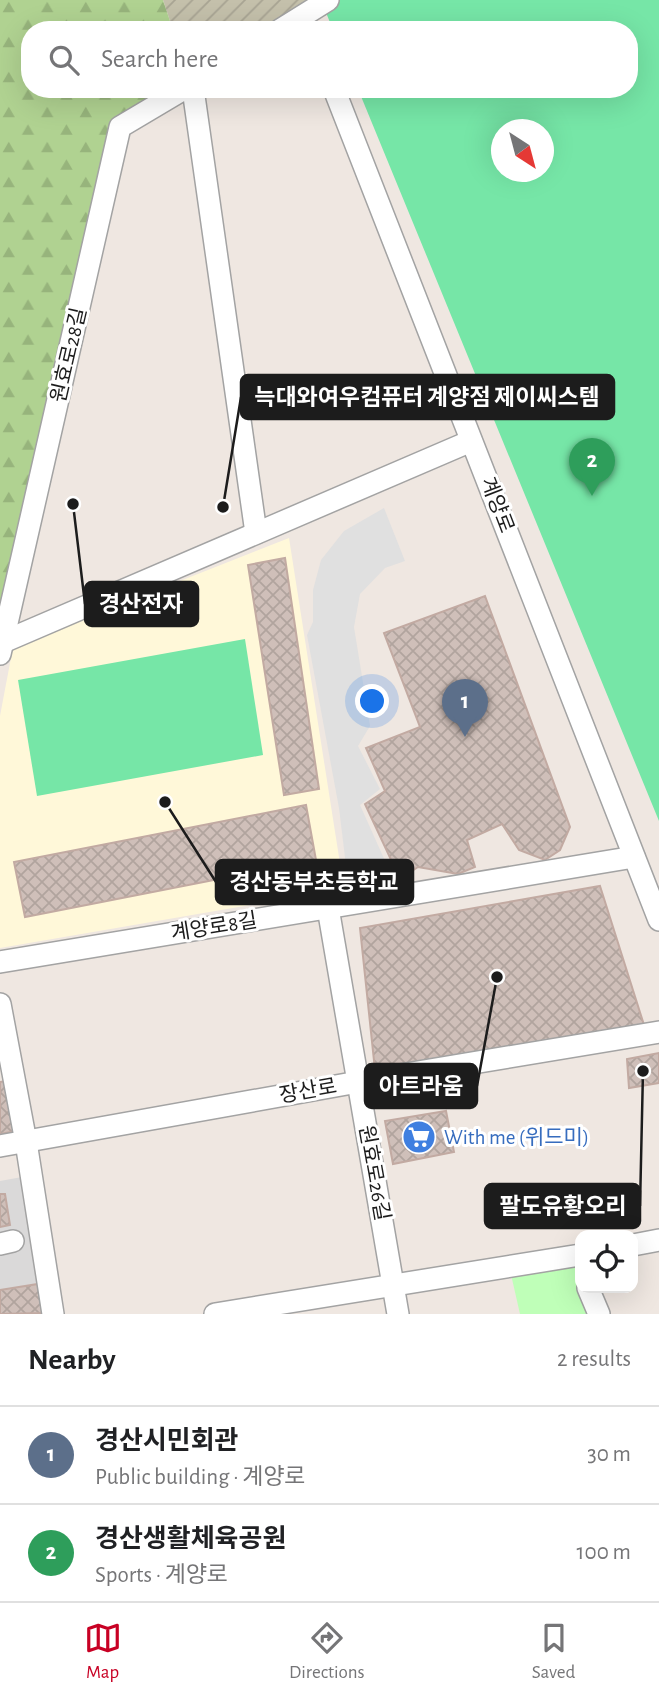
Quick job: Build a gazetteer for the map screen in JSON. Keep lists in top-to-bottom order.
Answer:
{
  "streets": {
    "street": [
      "원효로28길",
      "계양로",
      "계양로8길",
      "장산로",
      "원효로26길"
    ]
  },
  "crossings": [
    ["계양로", "계양로8길"],
    ["계양로8길", "원효로26길"],
    ["장산로", "원효로26길"]
  ],
  "places": {
    "other": [
      "경산전자",
      "늑대와여우컴퓨터 계양점 제이씨스템",
      "경산동부초등학교",
      "아트라움",
      "팔도유황오리"
    ],
    "supermarket": ["With me (위드미)"]
  },
  "north": "bottom right",
  "page": {
    "search": "Search here",
    "pins": ["2", "1"],
    "heading": ["Nearby", "2 results"],
    "list": [
      {
        "mark": "1",
        "name": "경산시민회관",
        "note": "Public building · 계양로",
        "value": "30 m"
      },
      {
        "mark": "2",
        "name": "경산생활체육공원",
        "note": "Sports · 계양로",
        "value": "100 m"
      }
    ],
    "nav": ["Map", "Directions", "Saved"]
  }
}
